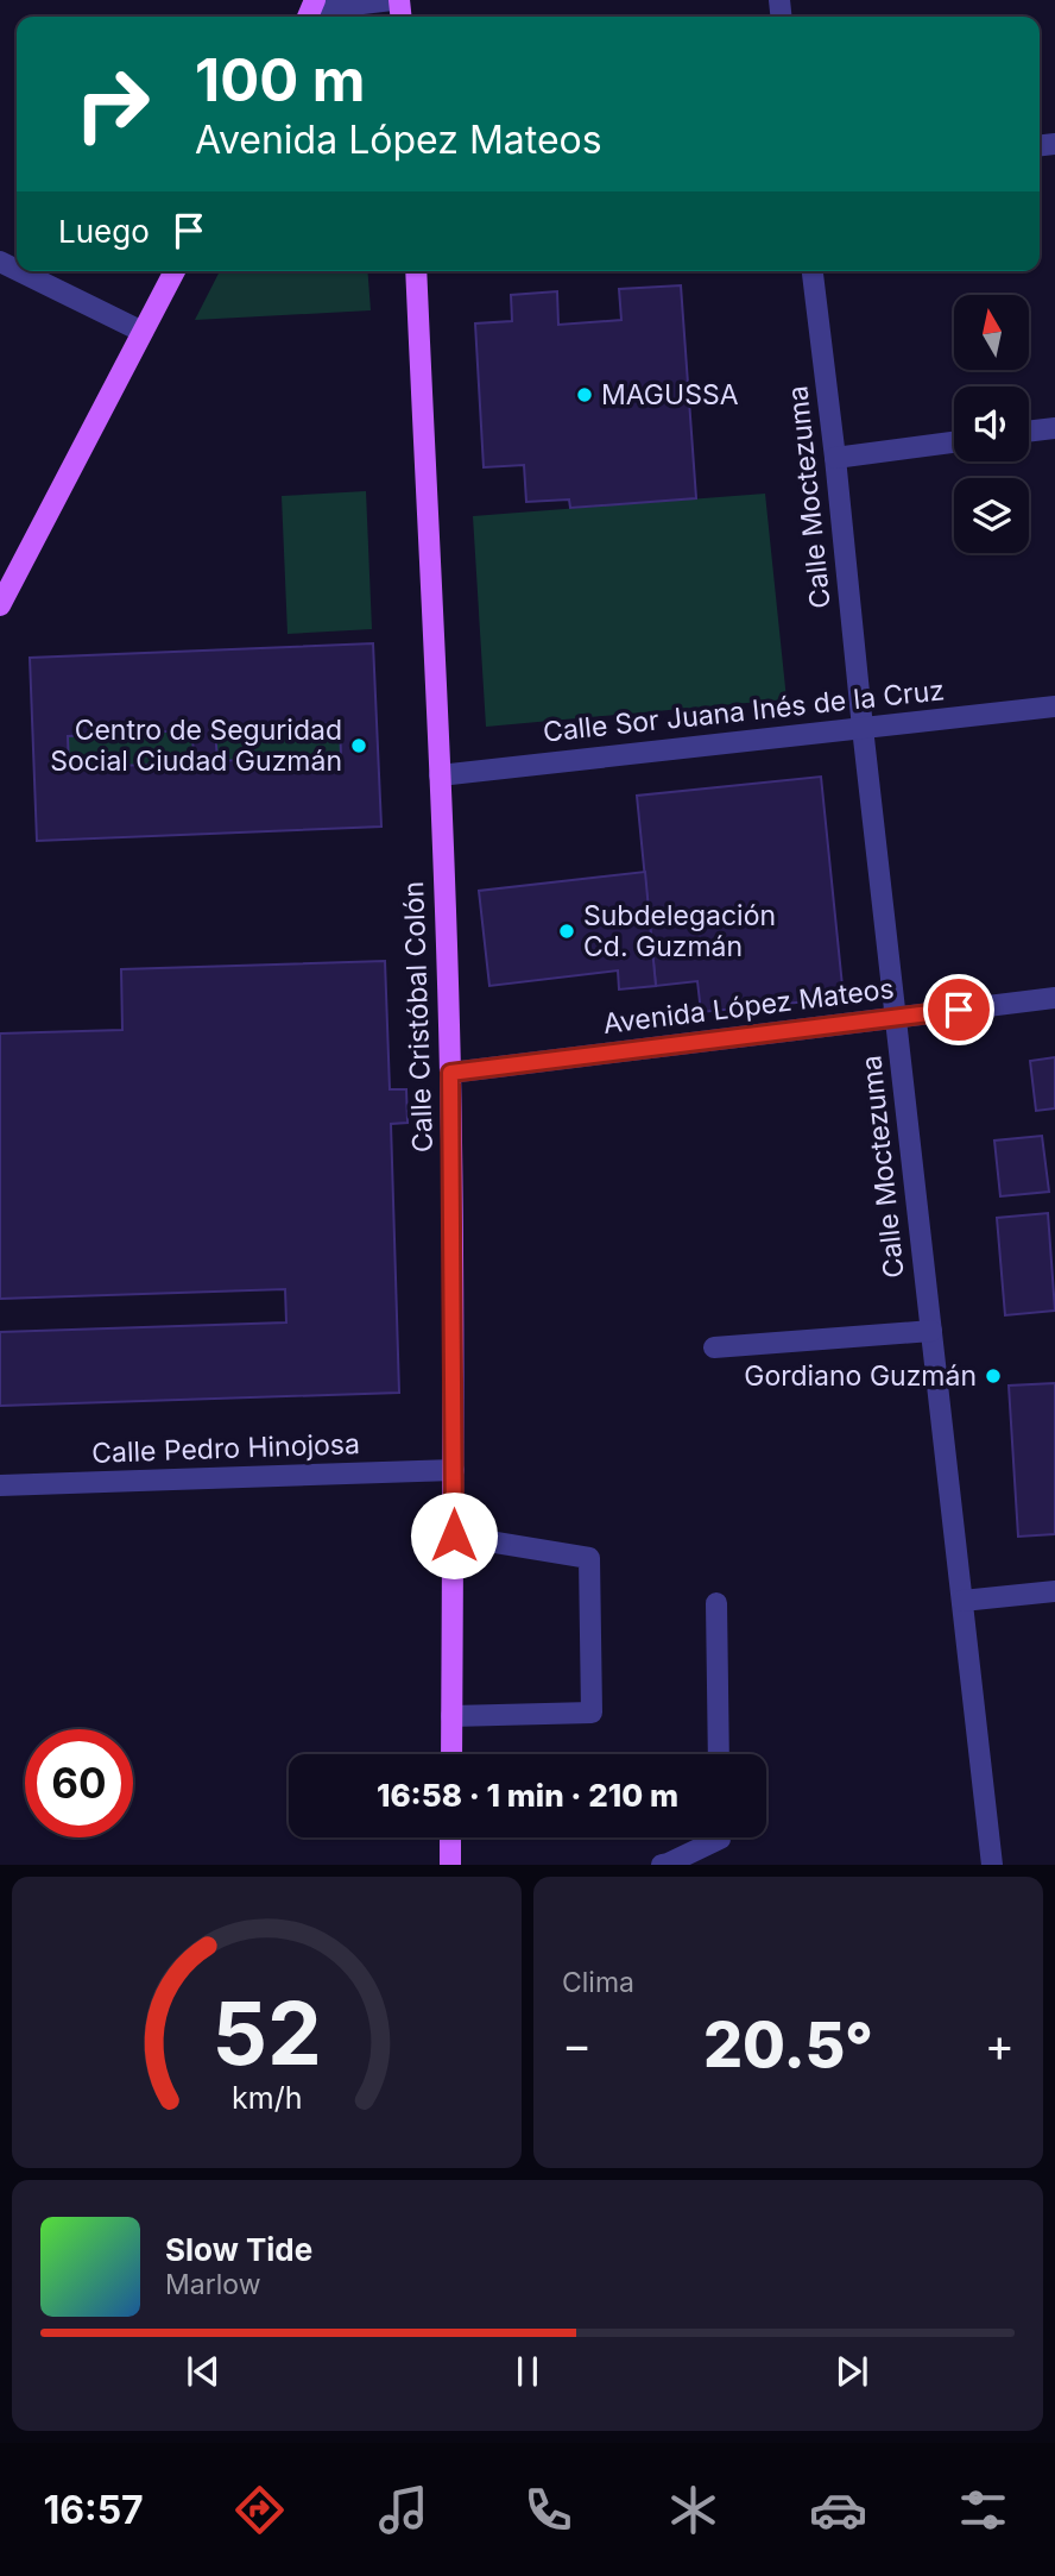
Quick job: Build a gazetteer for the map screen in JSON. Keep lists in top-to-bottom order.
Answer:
{
  "streets": {
    "main road": ["Calle Cristóbal Colón"],
    "street": [
      "Calle Moctezuma",
      "Calle Sor Juana Inés de la Cruz",
      "Avenida López Mateos",
      "Calle Pedro Hinojosa"
    ]
  },
  "crossings": [
    ["Calle Moctezuma", "Calle Sor Juana Inés de la Cruz"],
    ["Calle Moctezuma", "Avenida López Mateos"],
    ["Calle Sor Juana Inés de la Cruz", "Calle Cristóbal Colón"],
    ["Avenida López Mateos", "Calle Cristóbal Colón"],
    ["Calle Cristóbal Colón", "Calle Pedro Hinojosa"]
  ],
  "places": [
    "MAGUSSA",
    "Centro de Seguridad Social Ciudad Guzmán",
    "Subdelegación Cd. Guzmán",
    "Gordiano Guzmán"
  ],
  "north": "top",
  "page": {
    "turn": ["100 m", "Avenida López Mateos"],
    "then": "Luego",
    "limit": "60",
    "trip": "16:58 · 1 min · 210 m",
    "tile": "Clima",
    "heat": ["−", "20.5°", "+"],
    "song": ["Slow Tide", "Marlow"],
    "tabs": "16:57",
    "gauge": ["52", "km/h"]
  }
}
